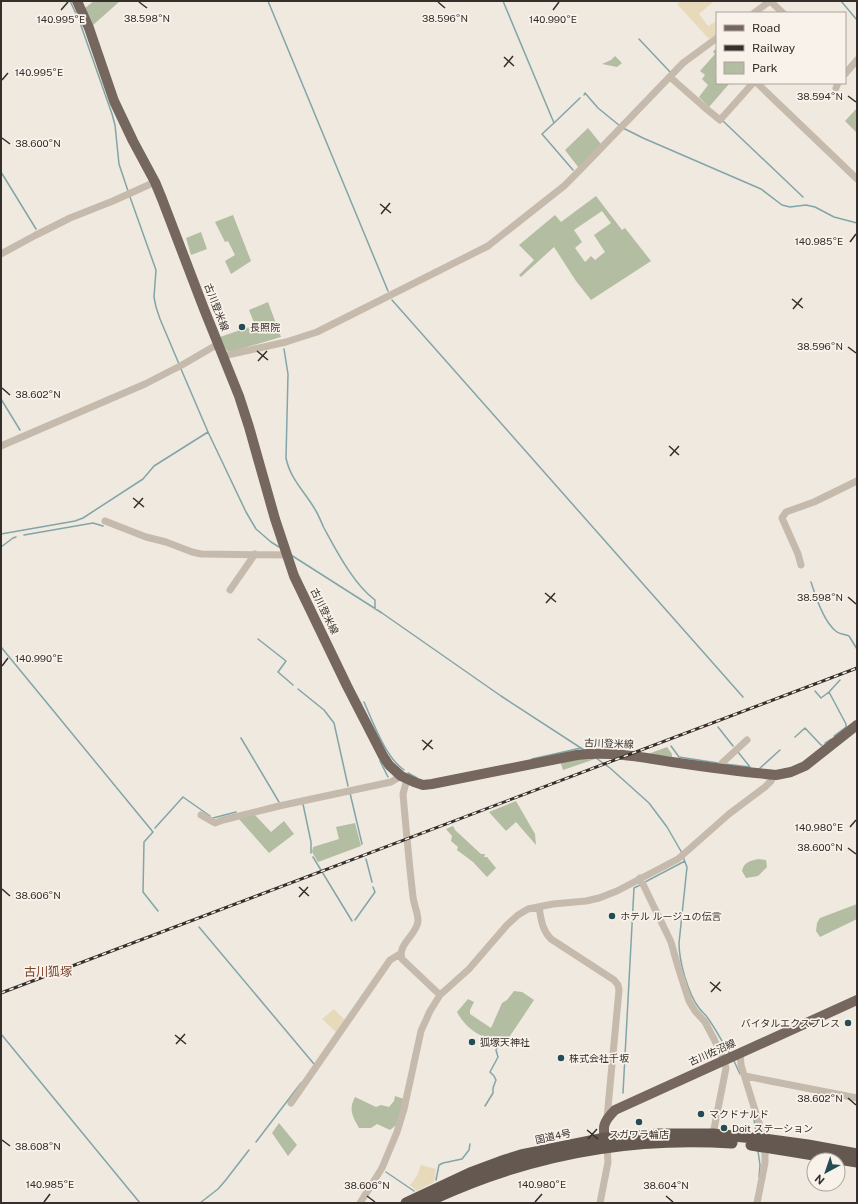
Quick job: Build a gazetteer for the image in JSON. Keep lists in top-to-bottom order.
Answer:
{
  "streets": {
    "highway": ["国道4号"],
    "main road": ["古川登米線", "古川佐沼線"]
  },
  "districts": ["古川狐塚"],
  "places": [
    "長照院",
    "ホテル ルージュの伝言",
    "バイタルエクスプレス",
    "狐塚天神社",
    "株式会社千坂",
    "マクドナルド",
    "スガワラ輪店",
    "Doit ステーション"
  ],
  "legend": ["Road", "Railway", "Park"],
  "north": "bottom left",
  "coordinates": [
    "38.598°N",
    "38.596°N",
    "140.995°E",
    "140.990°E",
    "38.594°N",
    "38.600°N",
    "140.985°E",
    "38.602°N",
    "140.980°E",
    "38.606°N",
    "38.608°N",
    "38.604°N"
  ]
}
